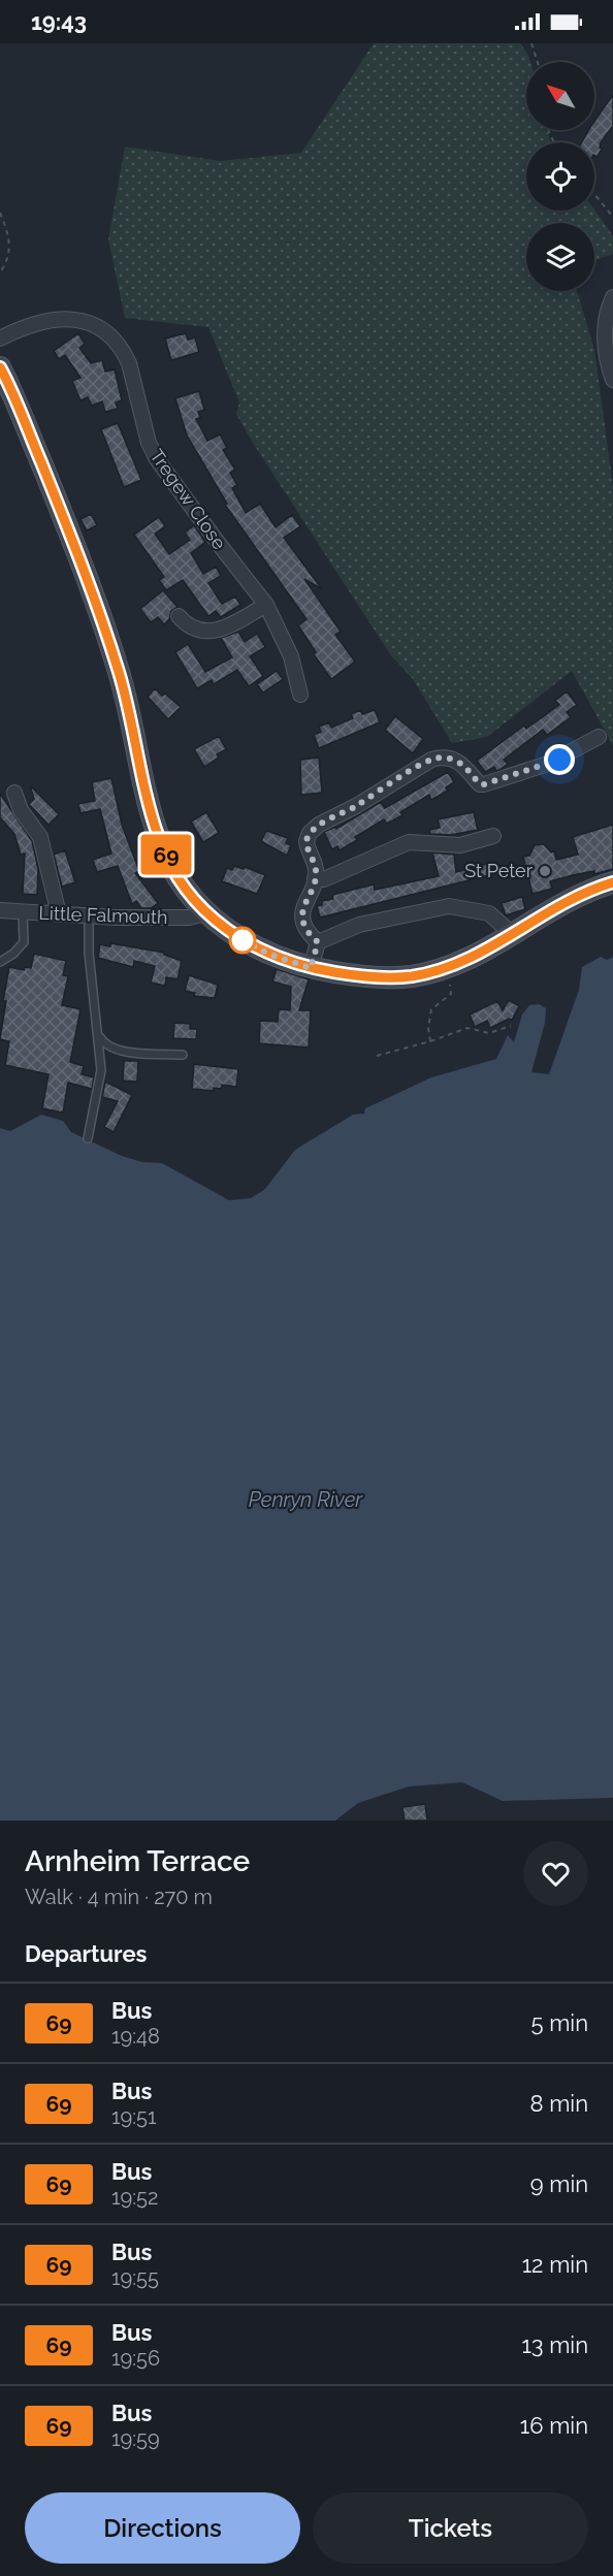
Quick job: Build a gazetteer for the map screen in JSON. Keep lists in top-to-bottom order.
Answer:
{
  "streets": {
    "street": ["Tregew Close", "Little Falmouth"]
  },
  "water": ["Penryn River"],
  "places": ["St Peter"],
  "lines": ["bus line 69"],
  "north": "top left",
  "page": {
    "status": "19:43",
    "on_map": "69",
    "heading": [
      ["Arnheim Terrace", "Walk · 4 min · 270 m"],
      "Departures"
    ],
    "list": [
      {
        "mark": "69",
        "name": "Bus",
        "note": "19:48",
        "value": "5 min"
      },
      {
        "mark": "69",
        "name": "Bus",
        "note": "19:51",
        "value": "8 min"
      },
      {
        "mark": "69",
        "name": "Bus",
        "note": "19:52",
        "value": "9 min"
      },
      {
        "mark": "69",
        "name": "Bus",
        "note": "19:55",
        "value": "12 min"
      },
      {
        "mark": "69",
        "name": "Bus",
        "note": "19:56",
        "value": "13 min"
      },
      {
        "mark": "69",
        "name": "Bus",
        "note": "19:59",
        "value": "16 min"
      }
    ],
    "buttons": ["Directions", "Tickets"]
  }
}
